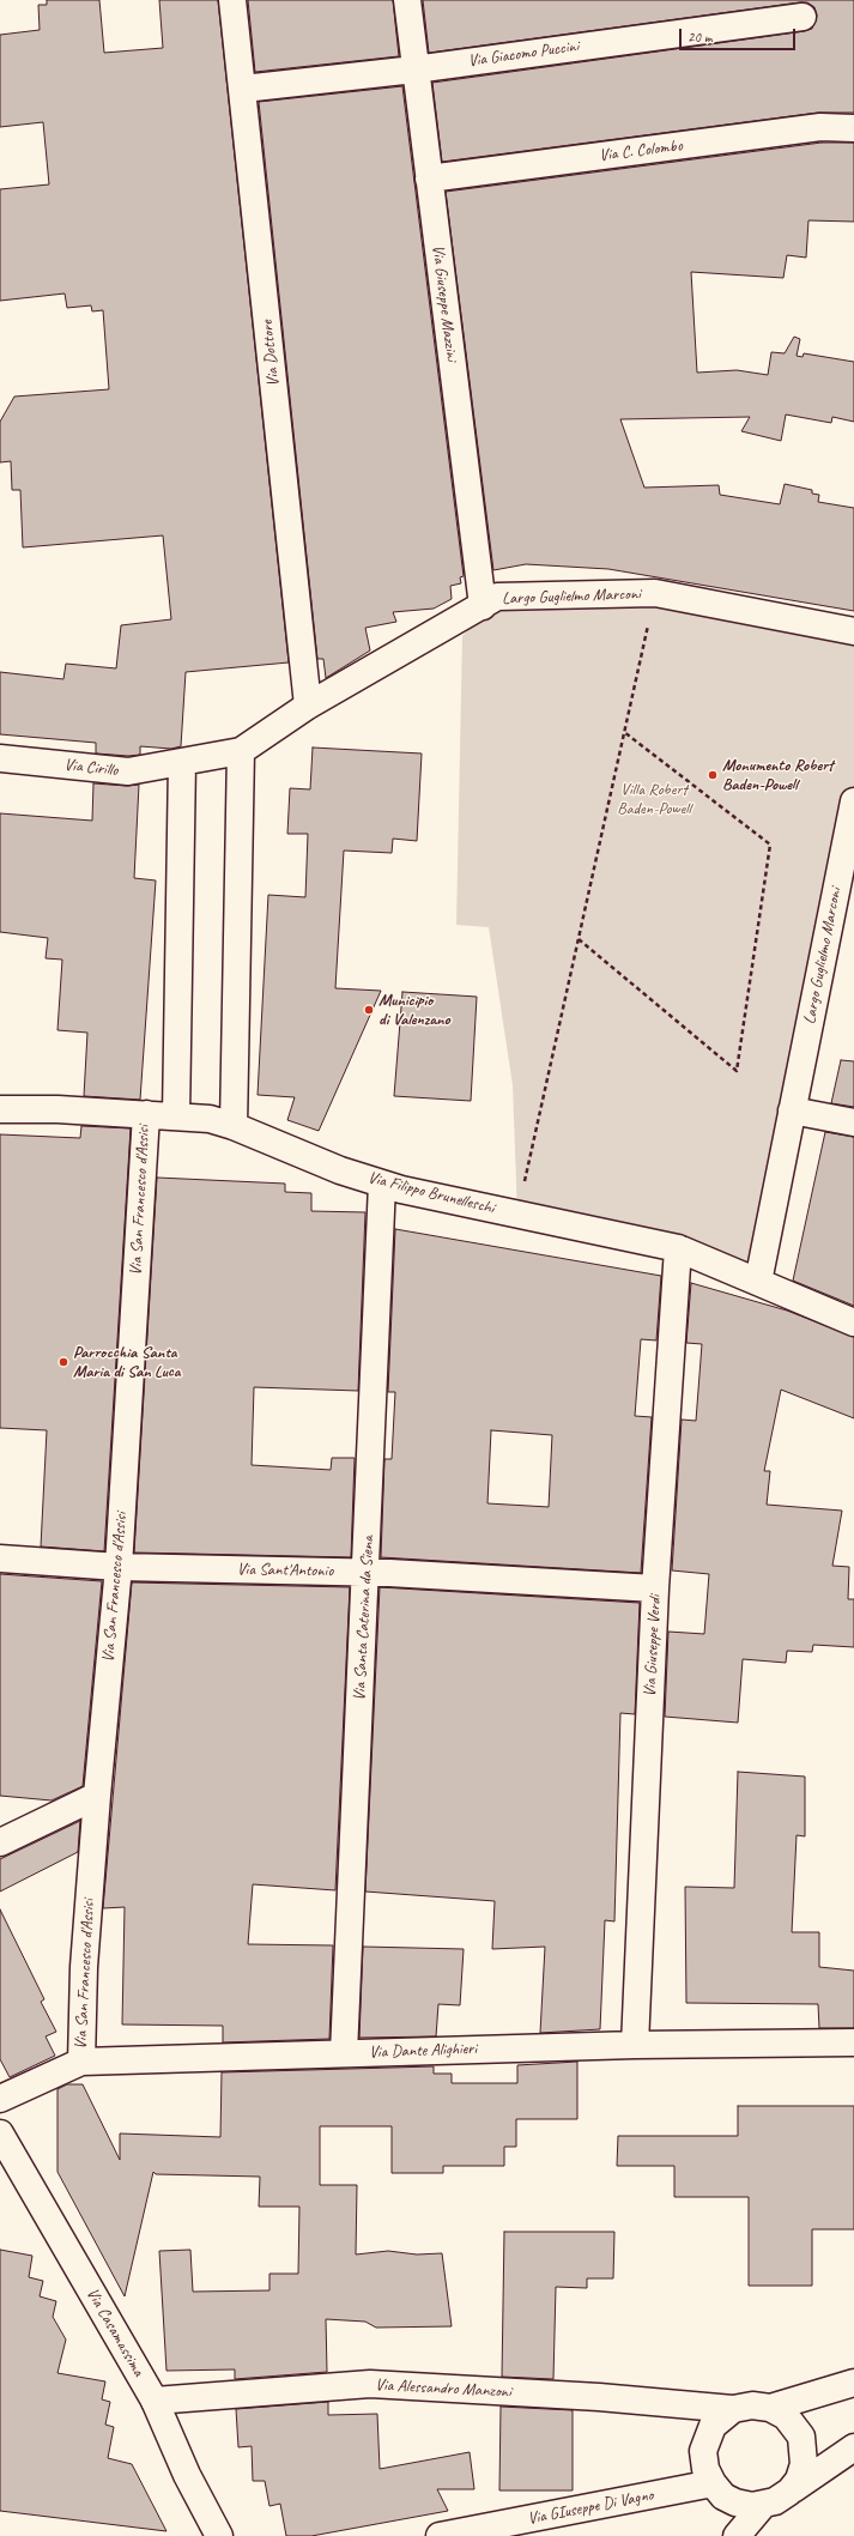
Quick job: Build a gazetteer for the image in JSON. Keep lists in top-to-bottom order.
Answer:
{
  "streets": {
    "street": [
      "Via Giacomo Puccini",
      "Via C. Colombo",
      "Via Giuseppe Mazzini",
      "Via Dottore",
      "Largo Guglielmo Marconi",
      "Via Cirillo",
      "Via Filippo Brunelleschi",
      "Via San Francesco d'Assisi",
      "Via Sant'Antonio",
      "Via Santa Caterina da Siena",
      "Via Giuseppe Verdi",
      "Via Dante Alighieri",
      "Via Casamassima",
      "Via Alessandro Manzoni",
      "Via GIuseppe Di Vagno"
    ]
  },
  "crossings": [
    ["Via Giacomo Puccini", "Via Giuseppe Mazzini"],
    ["Via Giacomo Puccini", "Via Dottore"],
    ["Via C. Colombo", "Via Giuseppe Mazzini"],
    ["Via Giuseppe Mazzini", "Largo Guglielmo Marconi"],
    ["Via Dottore", "Largo Guglielmo Marconi"],
    ["Largo Guglielmo Marconi", "Via Filippo Brunelleschi"],
    ["Via Filippo Brunelleschi", "Via San Francesco d'Assisi"],
    ["Via Filippo Brunelleschi", "Via Santa Caterina da Siena"],
    ["Via Filippo Brunelleschi", "Via Giuseppe Verdi"],
    ["Via San Francesco d'Assisi", "Via Sant'Antonio"],
    ["Via San Francesco d'Assisi", "Via Dante Alighieri"],
    ["Via Sant'Antonio", "Via Santa Caterina da Siena"],
    ["Via Sant'Antonio", "Via Giuseppe Verdi"],
    ["Via Santa Caterina da Siena", "Via Dante Alighieri"],
    ["Via Giuseppe Verdi", "Via Dante Alighieri"],
    ["Via Casamassima", "Via Alessandro Manzoni"],
    ["Via Alessandro Manzoni", "Via GIuseppe Di Vagno"]
  ],
  "parks": ["Villa Robert Baden-Powell"],
  "places": ["Monumento Robert Baden-Powell", "Municipio di Valenzano", "Parrocchia Santa Maria di San Luca"],
  "scale_bar": "20 m"
}
